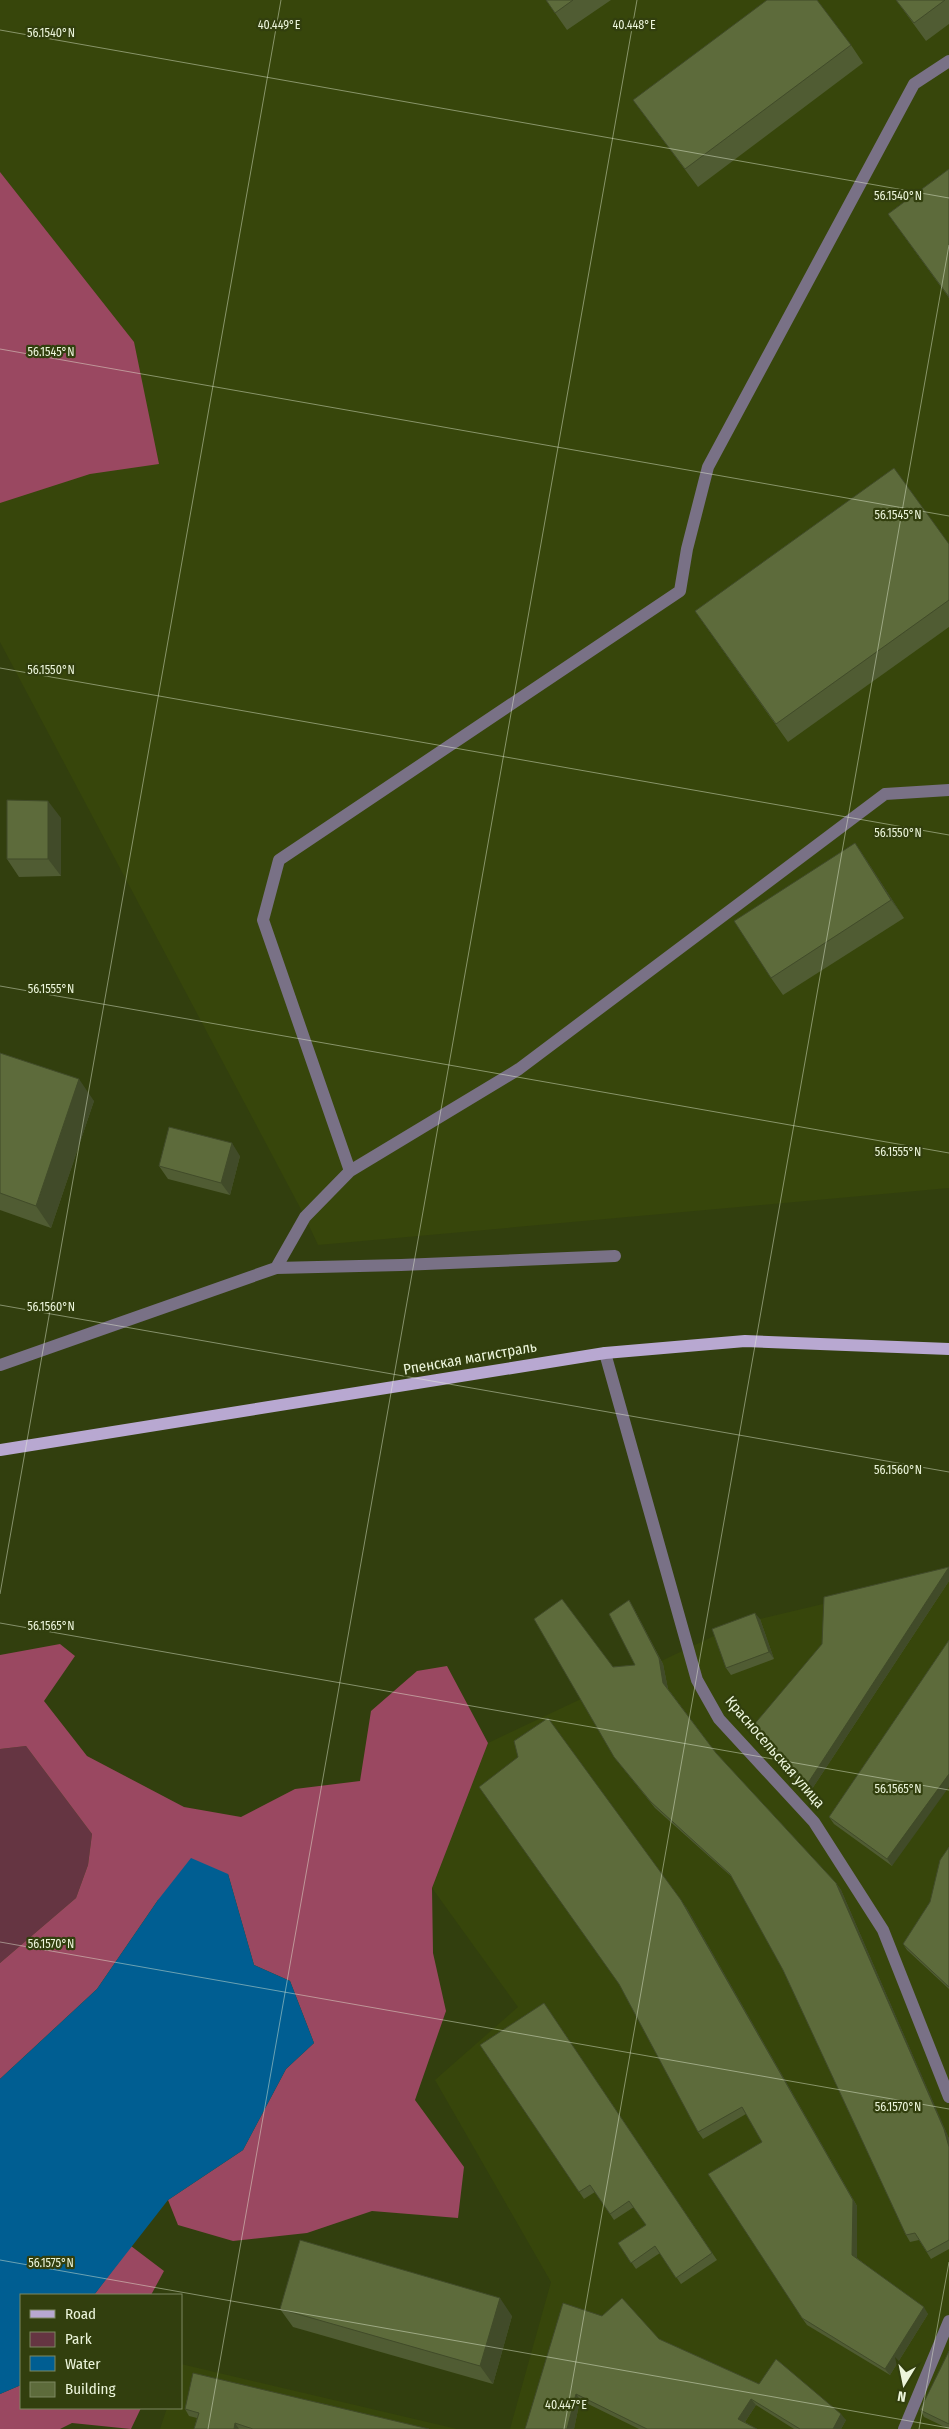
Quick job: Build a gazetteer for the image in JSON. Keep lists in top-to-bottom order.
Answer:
{
  "streets": {
    "main road": ["Рпенская магистраль"],
    "street": ["Красносельская улица"]
  },
  "crossings": [
    ["Рпенская магистраль", "Красносельская улица"]
  ],
  "legend": [
    "Road",
    "Park",
    "Water",
    "Building"
  ],
  "north": "bottom",
  "coordinates": [
    "40.449°E",
    "40.448°E",
    "56.1540°N",
    "56.1545°N",
    "56.1550°N",
    "56.1555°N",
    "56.1560°N",
    "56.1565°N",
    "56.1570°N",
    "56.1575°N",
    "40.447°E"
  ]
}
